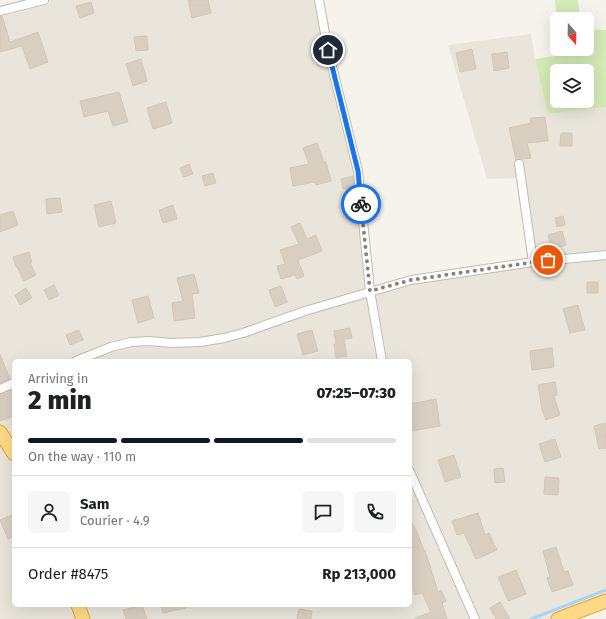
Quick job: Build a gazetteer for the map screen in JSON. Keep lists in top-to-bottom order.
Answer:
{
  "north": "bottom",
  "page": {
    "heading": ["2 min", "Arriving in", "07:25–07:30"],
    "panel": [
      "Sam",
      "Courier · 4.9",
      "Order #8475",
      "Rp 213,000"
    ],
    "bar": "On the way · 110 m"
  }
}
